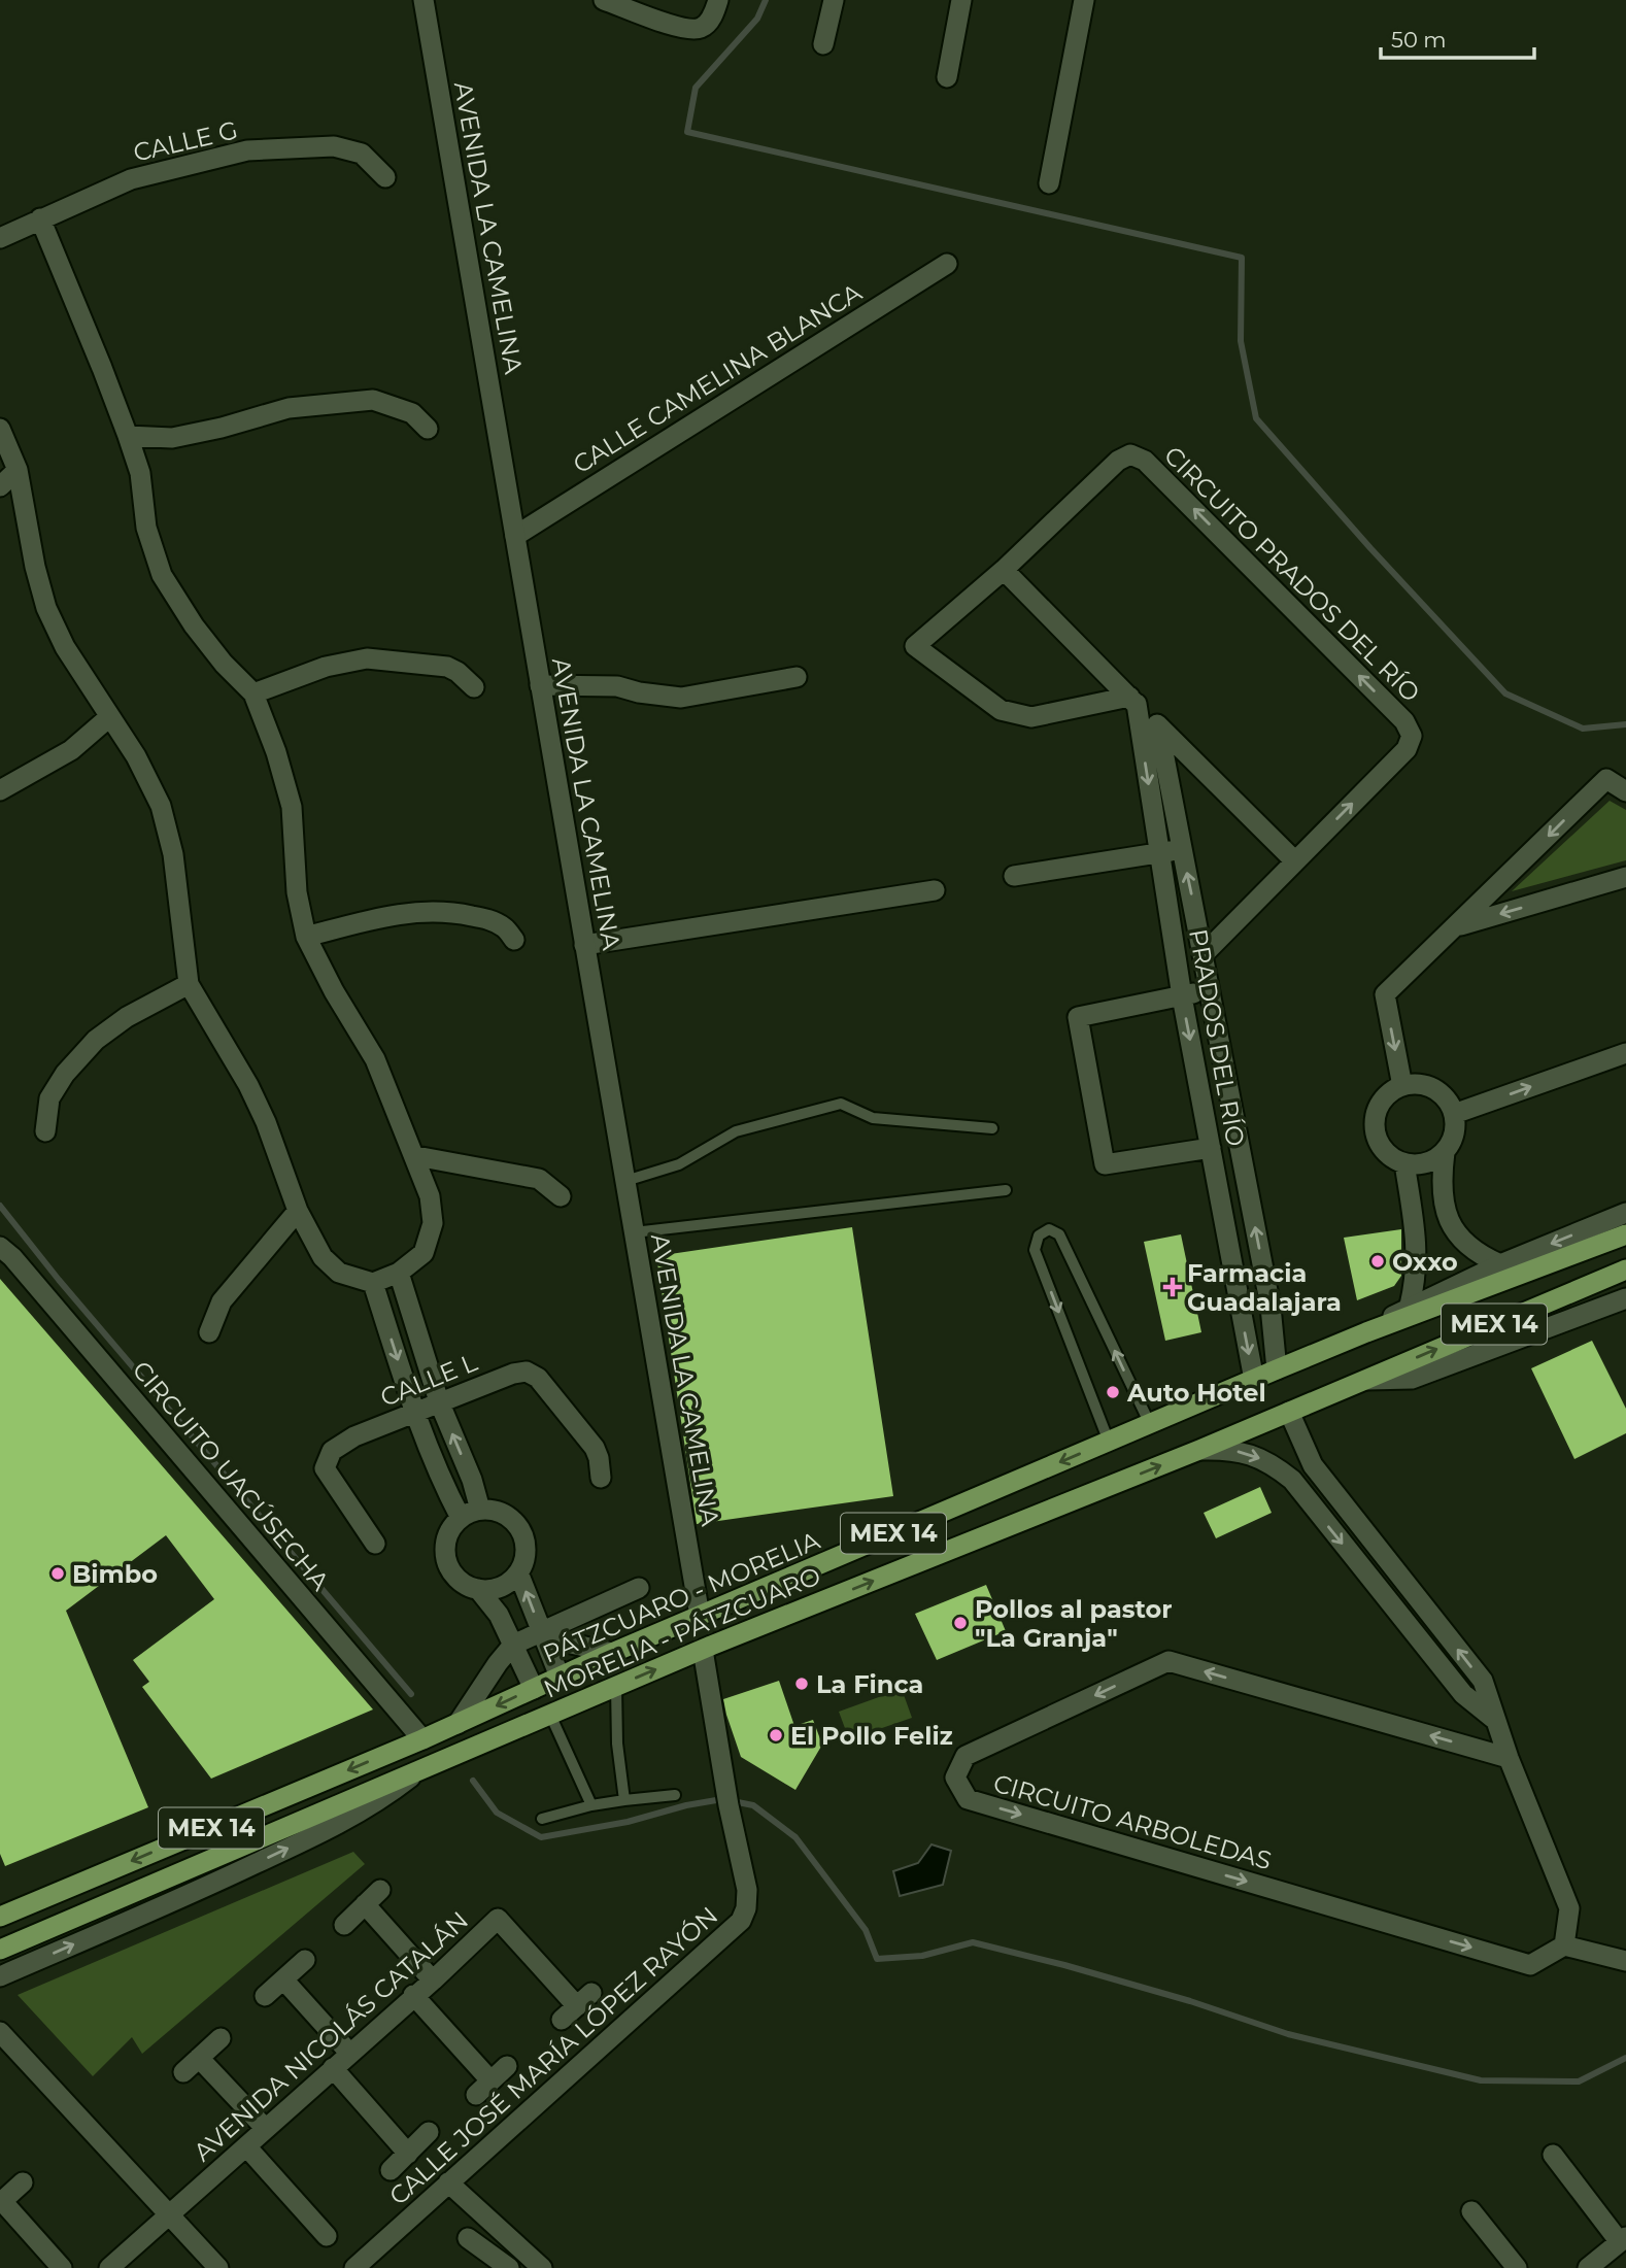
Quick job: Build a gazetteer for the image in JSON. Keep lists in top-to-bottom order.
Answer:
{
  "streets": {
    "main road": ["MEX 14", "PÁTZCUARO - MORELIA", "MORELIA - PÁTZCUARO"],
    "street": [
      "CALLE G",
      "AVENIDA LA CAMELINA",
      "CALLE CAMELINA BLANCA",
      "CIRCUITO PRADOS DEL RÍO",
      "PRADOS DEL RÍO",
      "CALLE L",
      "CIRCUITO UACÚSECHA",
      "CIRCUITO ARBOLEDAS",
      "AVENIDA NICOLÁS CATALÁN",
      "CALLE JOSÉ MARÍA LÓPEZ RAYÓN"
    ]
  },
  "crossings": [
    ["AVENIDA LA CAMELINA", "CALLE CAMELINA BLANCA"],
    ["AVENIDA LA CAMELINA", "PÁTZCUARO - MORELIA"],
    ["CIRCUITO PRADOS DEL RÍO", "PRADOS DEL RÍO"],
    ["PRADOS DEL RÍO", "PÁTZCUARO - MORELIA"],
    ["CIRCUITO UACÚSECHA", "PÁTZCUARO - MORELIA"],
    ["MORELIA - PÁTZCUARO", "CALLE JOSÉ MARÍA LÓPEZ RAYÓN"]
  ],
  "one_way": ["PÁTZCUARO - MORELIA", "MORELIA - PÁTZCUARO"],
  "places": {
    "other": [
      "Oxxo",
      "Auto Hotel",
      "Bimbo",
      "Pollos al pastor \"La Granja\"",
      "La Finca",
      "El Pollo Feliz"
    ],
    "health": ["Farmacia Guadalajara"]
  },
  "scale_bar": "50 m"
}
